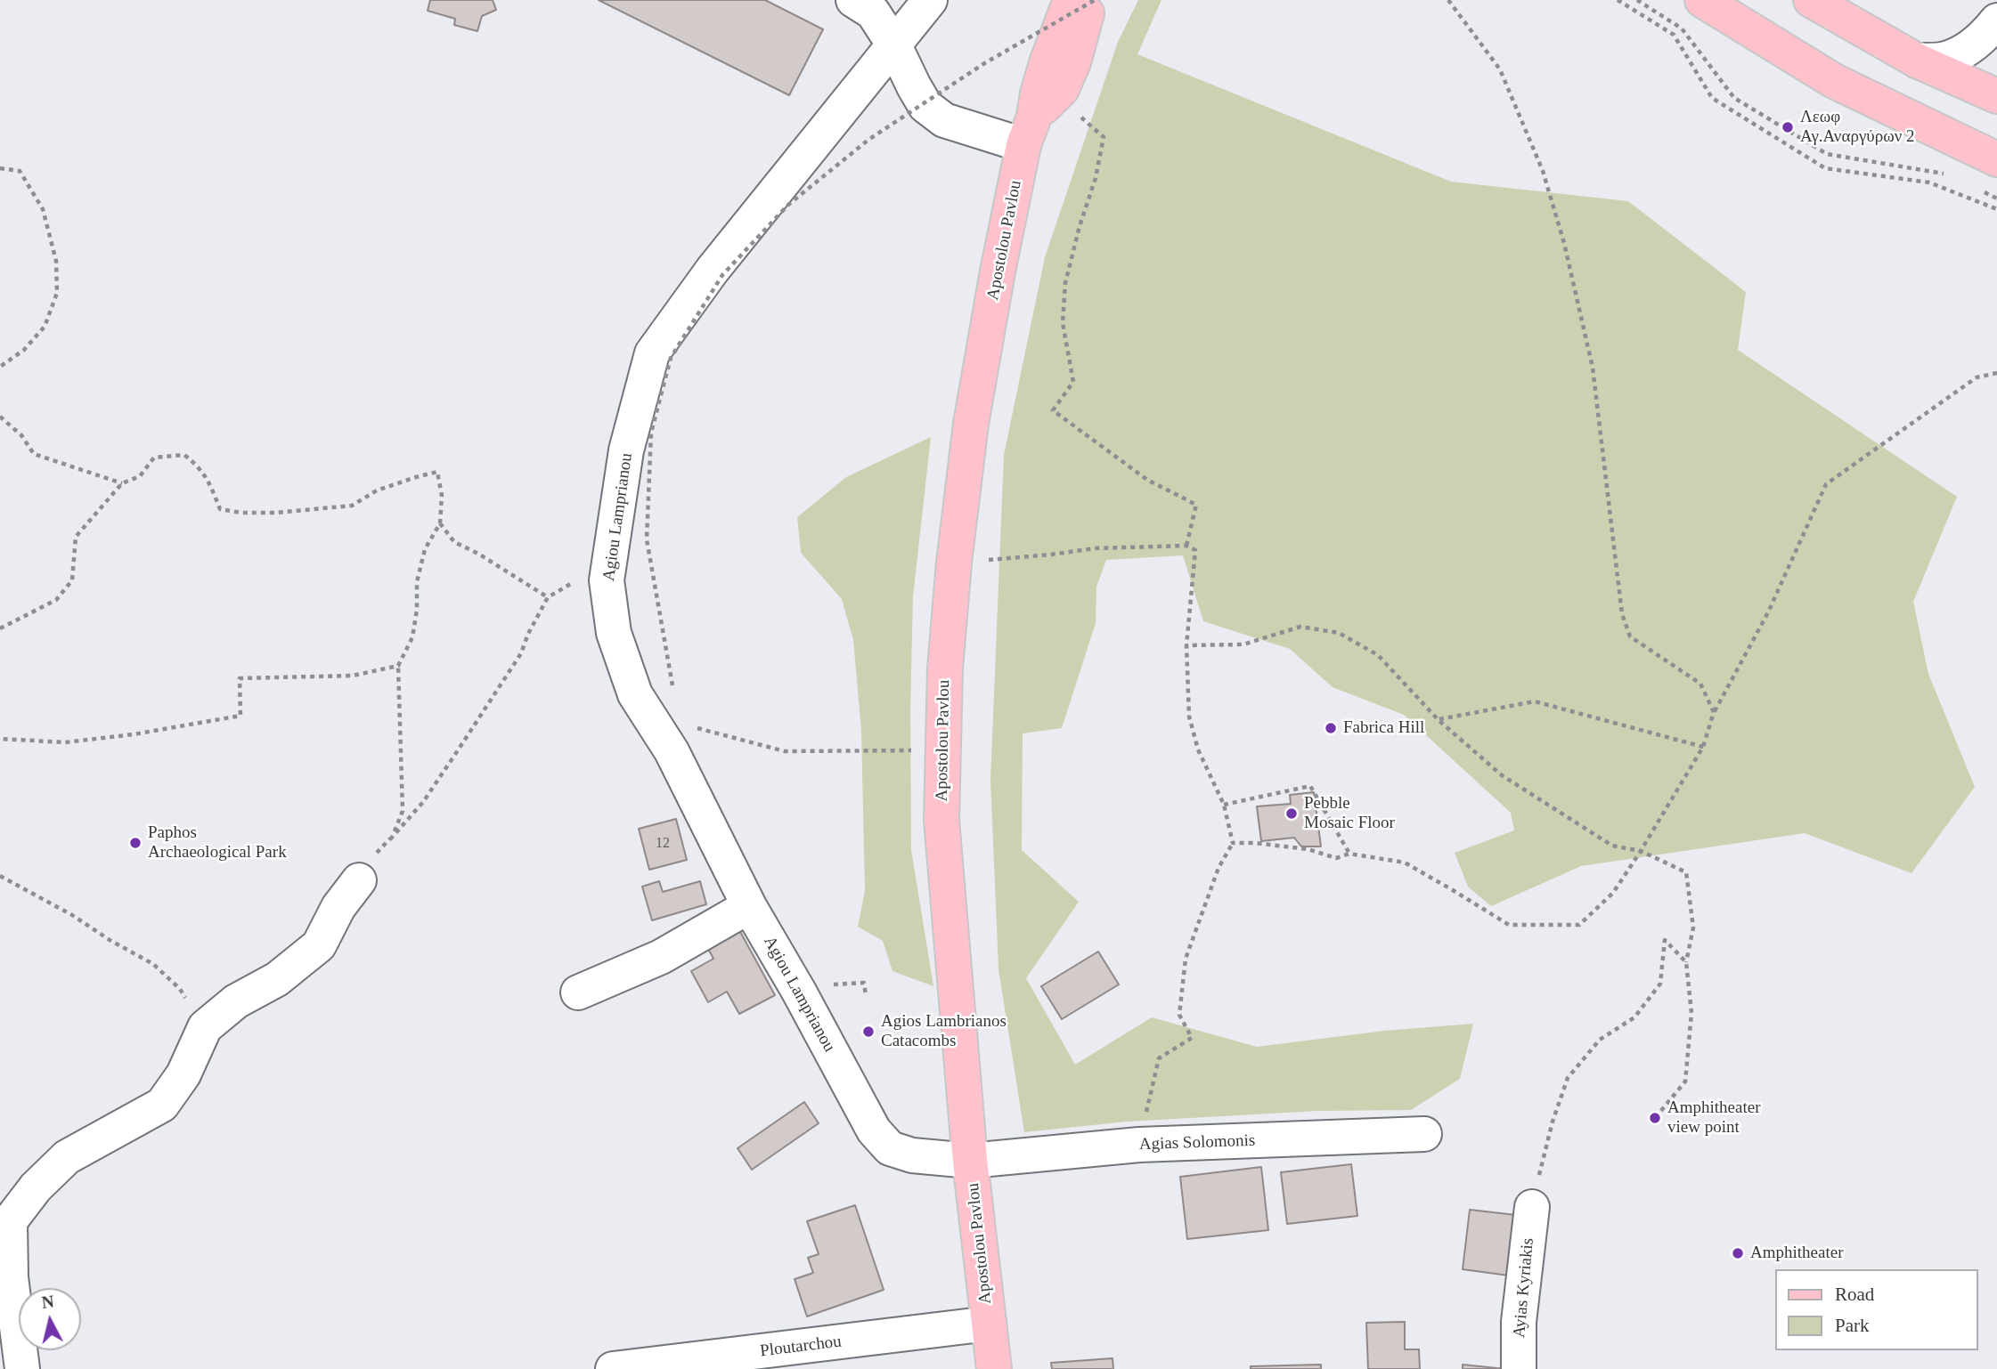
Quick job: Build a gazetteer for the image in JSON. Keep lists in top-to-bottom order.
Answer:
{
  "streets": {
    "main road": ["Apostolou Pavlou"],
    "street": [
      "Agiou Lamprianou",
      "Agias Solomonis",
      "Ayias Kyriakis",
      "Ploutarchou"
    ]
  },
  "crossings": [
    ["Apostolou Pavlou", "Agiou Lamprianou"],
    ["Apostolou Pavlou", "Agias Solomonis"],
    ["Apostolou Pavlou", "Ploutarchou"],
    ["Agiou Lamprianou", "Agias Solomonis"]
  ],
  "places": [
    "Λεωφ Αγ.Αναργύρων 2",
    "Fabrica Hill",
    "Pebble Mosaic Floor",
    "Paphos Archaeological Park",
    "Agios Lambrianos Catacombs",
    "Amphitheater view point",
    "Amphitheater"
  ],
  "house_numbers": ["12"],
  "legend": ["Road", "Park"],
  "north": "top"
}
